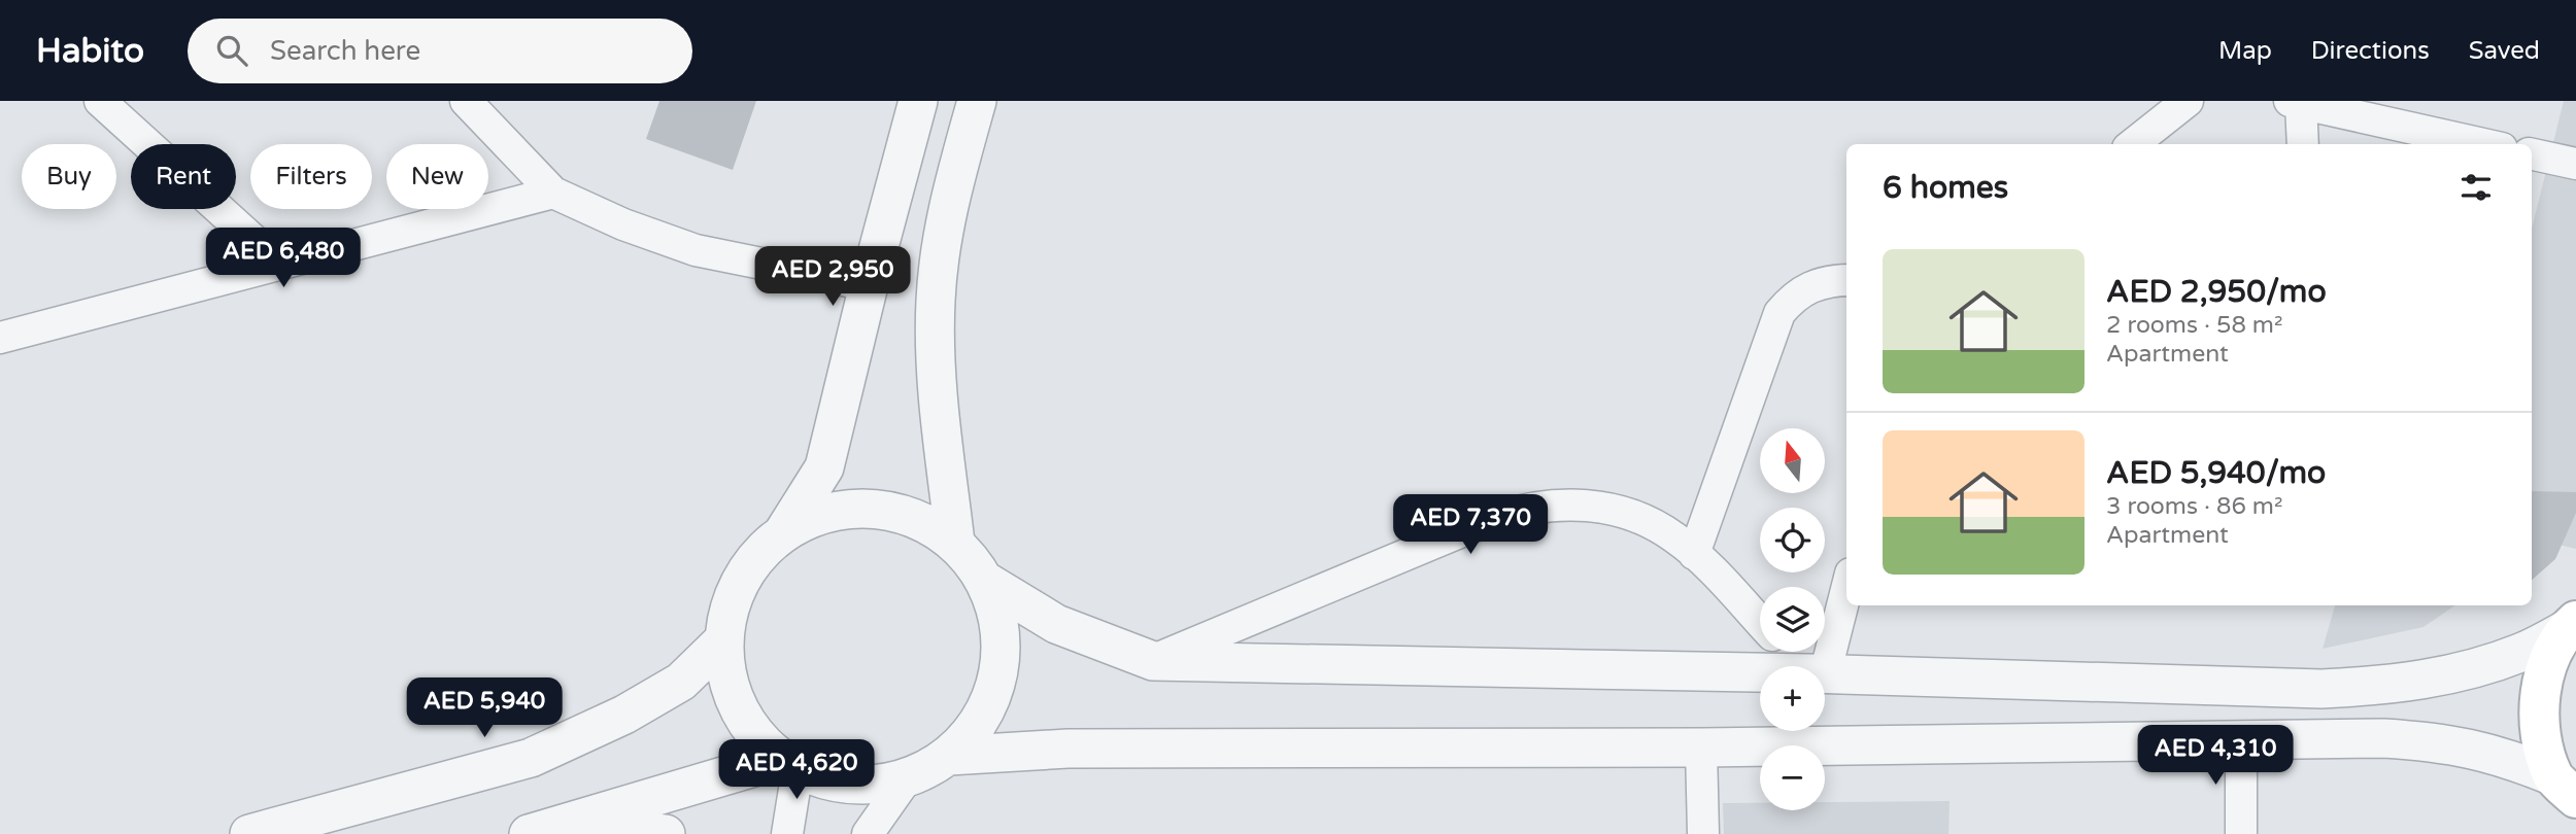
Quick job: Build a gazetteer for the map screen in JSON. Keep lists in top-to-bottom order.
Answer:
{
  "north": "top",
  "page": {
    "header": "Habito",
    "search": "Search here",
    "nav": ["Map", "Directions", "Saved"],
    "chip": [
      "Buy",
      "Rent",
      "Filters",
      "New"
    ],
    "heading": "6 homes",
    "price": [
      "AED 6,480",
      "AED 2,950",
      "AED 7,370",
      "AED 5,940",
      "AED 4,310",
      "AED 4,620"
    ],
    "list": [
      {
        "name": "AED 2,950/mo",
        "note": "2 rooms · 58 m² · Apartment"
      },
      {
        "name": "AED 5,940/mo",
        "note": "3 rooms · 86 m² · Apartment"
      }
    ],
    "map_buttons": ["+", "−"]
  }
}
